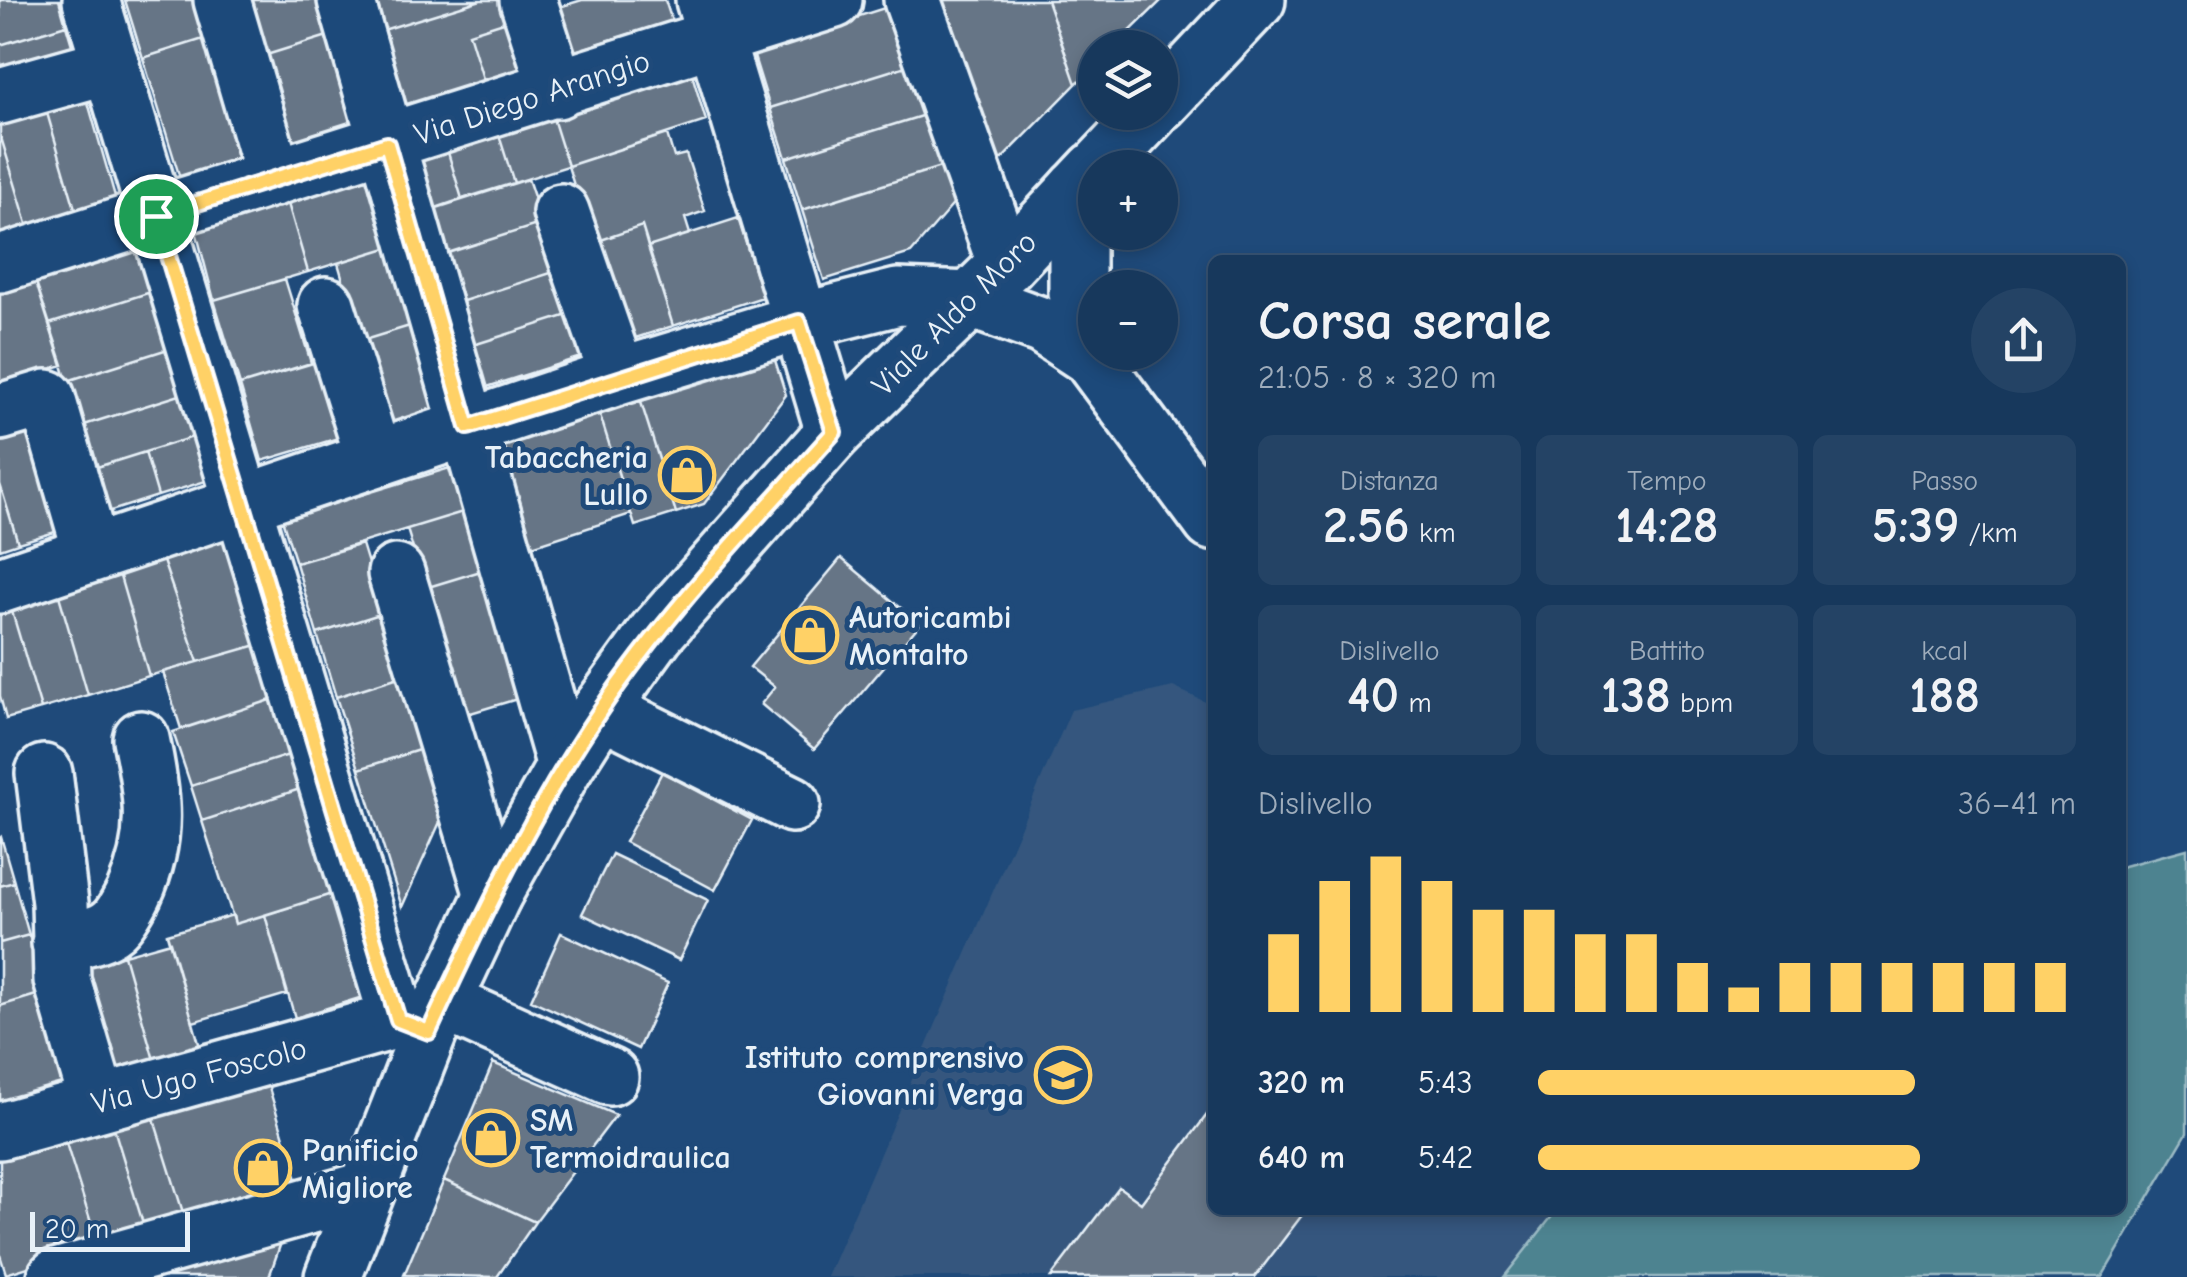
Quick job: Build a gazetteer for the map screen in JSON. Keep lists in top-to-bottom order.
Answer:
{
  "streets": {
    "street": ["Via Diego Arangio", "Viale Aldo Moro", "Via Ugo Foscolo"]
  },
  "crossings": [
    ["Viale Aldo Moro", "Via Ugo Foscolo"]
  ],
  "places": {
    "shop": [
      "Tabaccheria Lullo",
      "Autoricambi Montalto",
      "SM Termoidraulica",
      "Panificio Migliore"
    ],
    "school or university": ["Istituto comprensivo Giovanni Verga"]
  },
  "scale_bar": "20 m",
  "page": {
    "map_buttons": ["+", "−"],
    "heading": ["Corsa serale", "21:05 · 8 × 320 m"],
    "stats": [
      ["Distanza", "2.56 km"],
      ["Tempo", "14:28"],
      ["Passo", "5:39 /km"],
      ["Dislivello", "40 m"],
      ["Battito", "138 bpm"],
      ["kcal", "188"]
    ],
    "chart": ["Dislivello", "36–41 m"],
    "list": [
      {
        "name": "320 m",
        "note": "5:43"
      },
      {
        "name": "640 m",
        "note": "5:42"
      }
    ],
    "scale": "20 m"
  }
}
